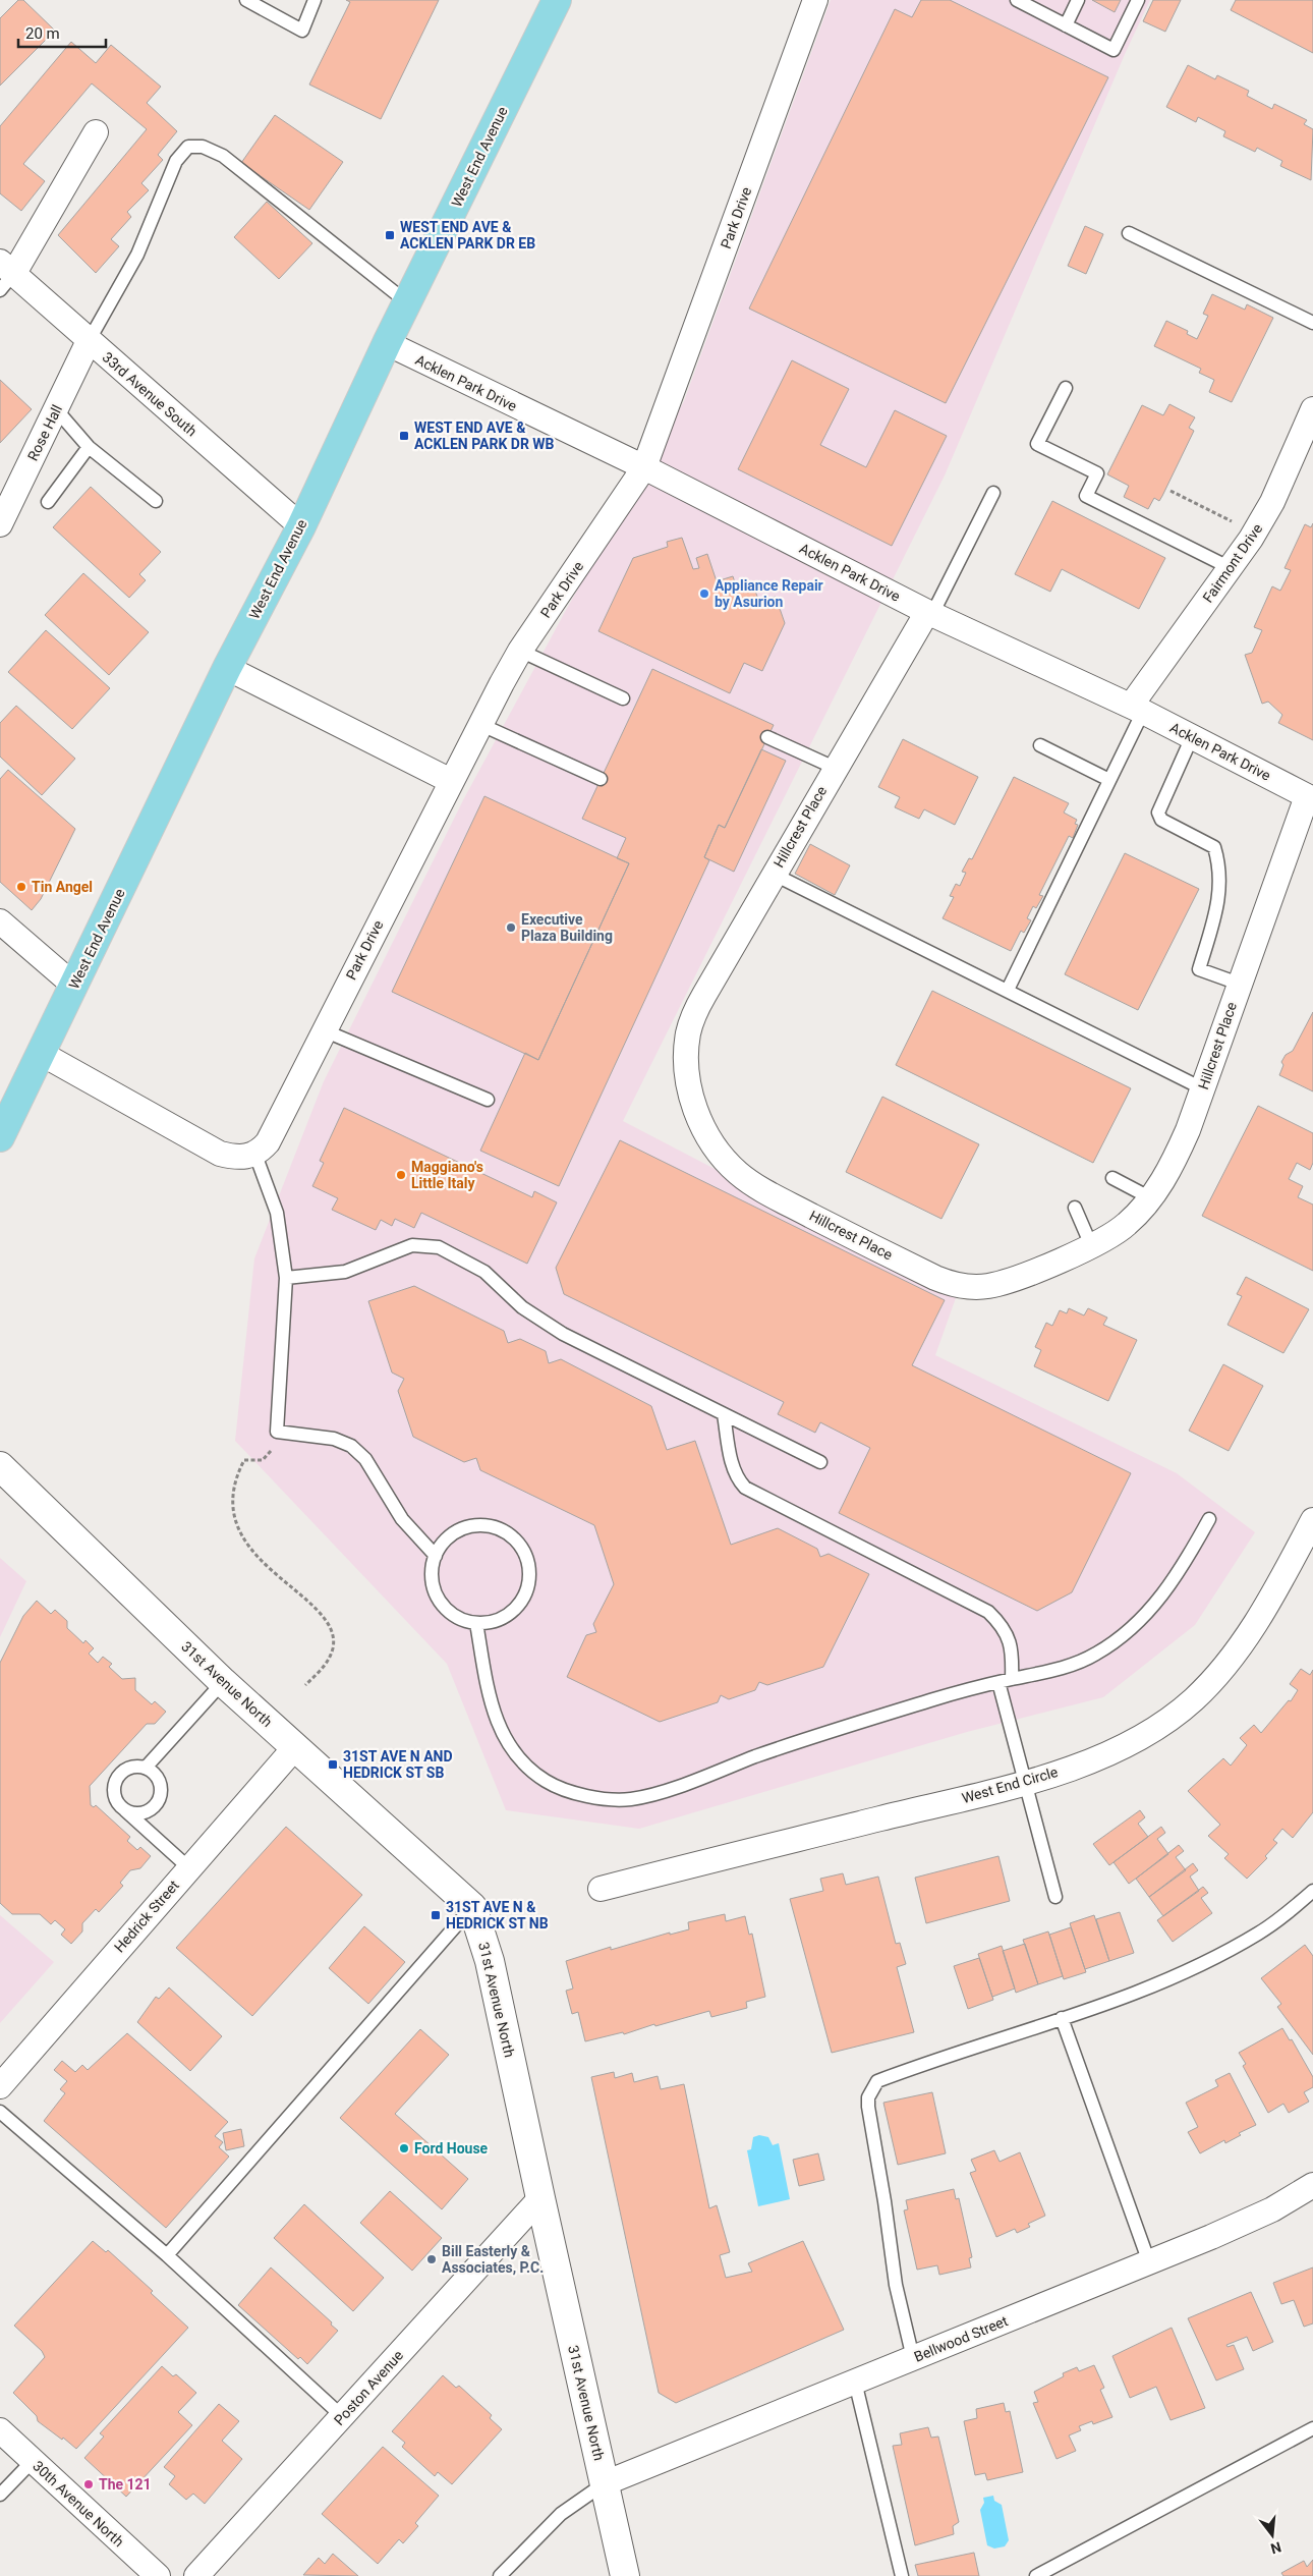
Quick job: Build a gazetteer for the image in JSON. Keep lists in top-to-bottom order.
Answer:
{
  "streets": {
    "main road": ["West End Avenue", "31st Avenue North"],
    "street": [
      "Park Drive",
      "Acklen Park Drive",
      "33rd Avenue South",
      "Rose Hall",
      "Fairmont Drive",
      "Hillcrest Place",
      "West End Circle",
      "Hedrick Street",
      "Bellwood Street",
      "Poston Avenue",
      "30th Avenue North"
    ]
  },
  "crossings": [
    ["West End Avenue", "Acklen Park Drive"],
    ["West End Avenue", "33rd Avenue South"],
    ["Park Drive", "Acklen Park Drive"],
    ["Acklen Park Drive", "Fairmont Drive"],
    ["Acklen Park Drive", "Hillcrest Place"],
    ["33rd Avenue South", "Rose Hall"],
    ["31st Avenue North", "Hedrick Street"],
    ["31st Avenue North", "Bellwood Street"],
    ["31st Avenue North", "Poston Avenue"]
  ],
  "places": {
    "transit": [
      "WEST END AVE & ACKLEN PARK DR EB",
      "WEST END AVE & ACKLEN PARK DR WB",
      "31ST AVE N AND HEDRICK ST SB",
      "31ST AVE N & HEDRICK ST NB"
    ],
    "other": [
      "Appliance Repair by Asurion",
      "Tin Angel",
      "Executive Plaza Building",
      "Maggiano's Little Italy",
      "Ford House",
      "Bill Easterly & Associates, P.C.",
      "The 121"
    ]
  },
  "scale_bar": "20 m",
  "north": "bottom"
}
